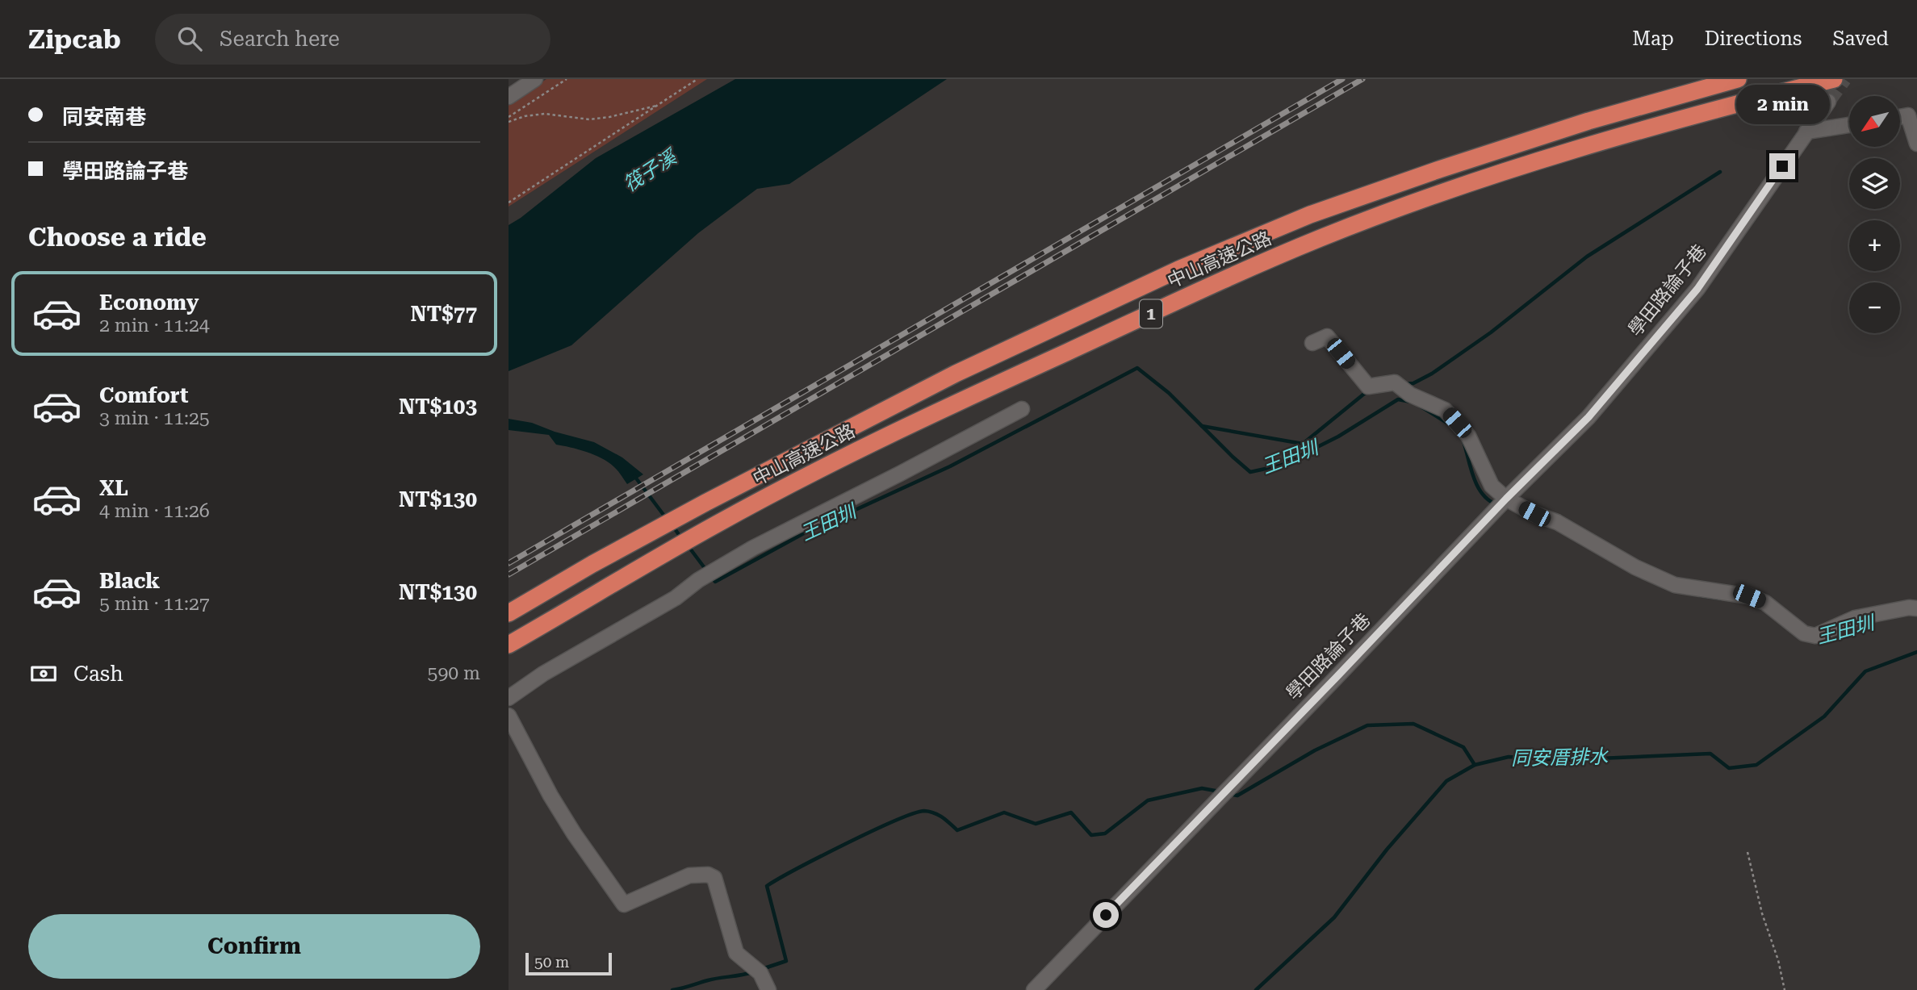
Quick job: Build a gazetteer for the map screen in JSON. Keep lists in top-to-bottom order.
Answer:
{
  "streets": {
    "highway": ["中山高速公路", "1"],
    "street": ["學田路論子巷"]
  },
  "water": ["筏子溪", "王田圳", "同安厝排水"],
  "scale_bar": "50 m",
  "north": "bottom left",
  "page": {
    "header": "Zipcab",
    "search": "Search here",
    "nav": ["Map", "Directions", "Saved"],
    "banner": ["同安南巷", "學田路論子巷"],
    "bubble": "2 min",
    "map_buttons": ["+", "−"],
    "heading": "Choose a ride",
    "list": [
      {
        "name": "Economy",
        "note": "2 min · 11:24",
        "value": "NT$77"
      },
      {
        "name": "Comfort",
        "note": "3 min · 11:25",
        "value": "NT$103"
      },
      {
        "name": "XL",
        "note": "4 min · 11:26",
        "value": "NT$130"
      },
      {
        "name": "Black",
        "note": "5 min · 11:27",
        "value": "NT$130"
      }
    ],
    "pay": ["Cash", "590 m"],
    "buttons": "Confirm",
    "scale": "50 m"
  }
}
